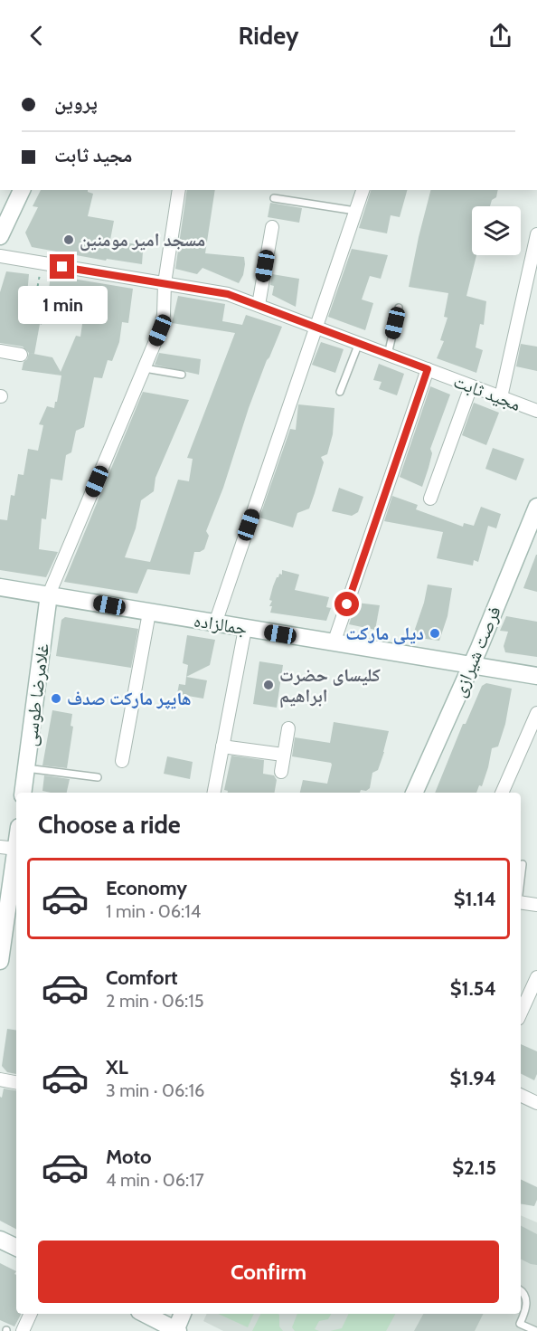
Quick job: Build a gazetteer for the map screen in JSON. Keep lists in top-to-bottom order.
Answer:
{
  "streets": {
    "main road": ["جمالزاده", "فرصت شیرازی", "غلامرضا طوسی"],
    "street": ["مجید ثابت"]
  },
  "crossings": [
    ["جمالزاده", "فرصت شیرازی"],
    ["جمالزاده", "غلامرضا طوسی"]
  ],
  "places": [
    "مسجد امیر مومنین",
    "دیلی مارکت",
    "کلیسای حضرت ابراهیم",
    "هايپر ماركت صدف"
  ],
  "page": {
    "header": "Ridey",
    "banner": ["پروین", "مجید ثابت"],
    "bubble": "1 min",
    "heading": "Choose a ride",
    "list": [
      {
        "name": "Economy",
        "note": "1 min · 06:14",
        "value": "$1.14"
      },
      {
        "name": "Comfort",
        "note": "2 min · 06:15",
        "value": "$1.54"
      },
      {
        "name": "XL",
        "note": "3 min · 06:16",
        "value": "$1.94"
      },
      {
        "name": "Moto",
        "note": "4 min · 06:17",
        "value": "$2.15"
      }
    ],
    "buttons": "Confirm"
  }
}
